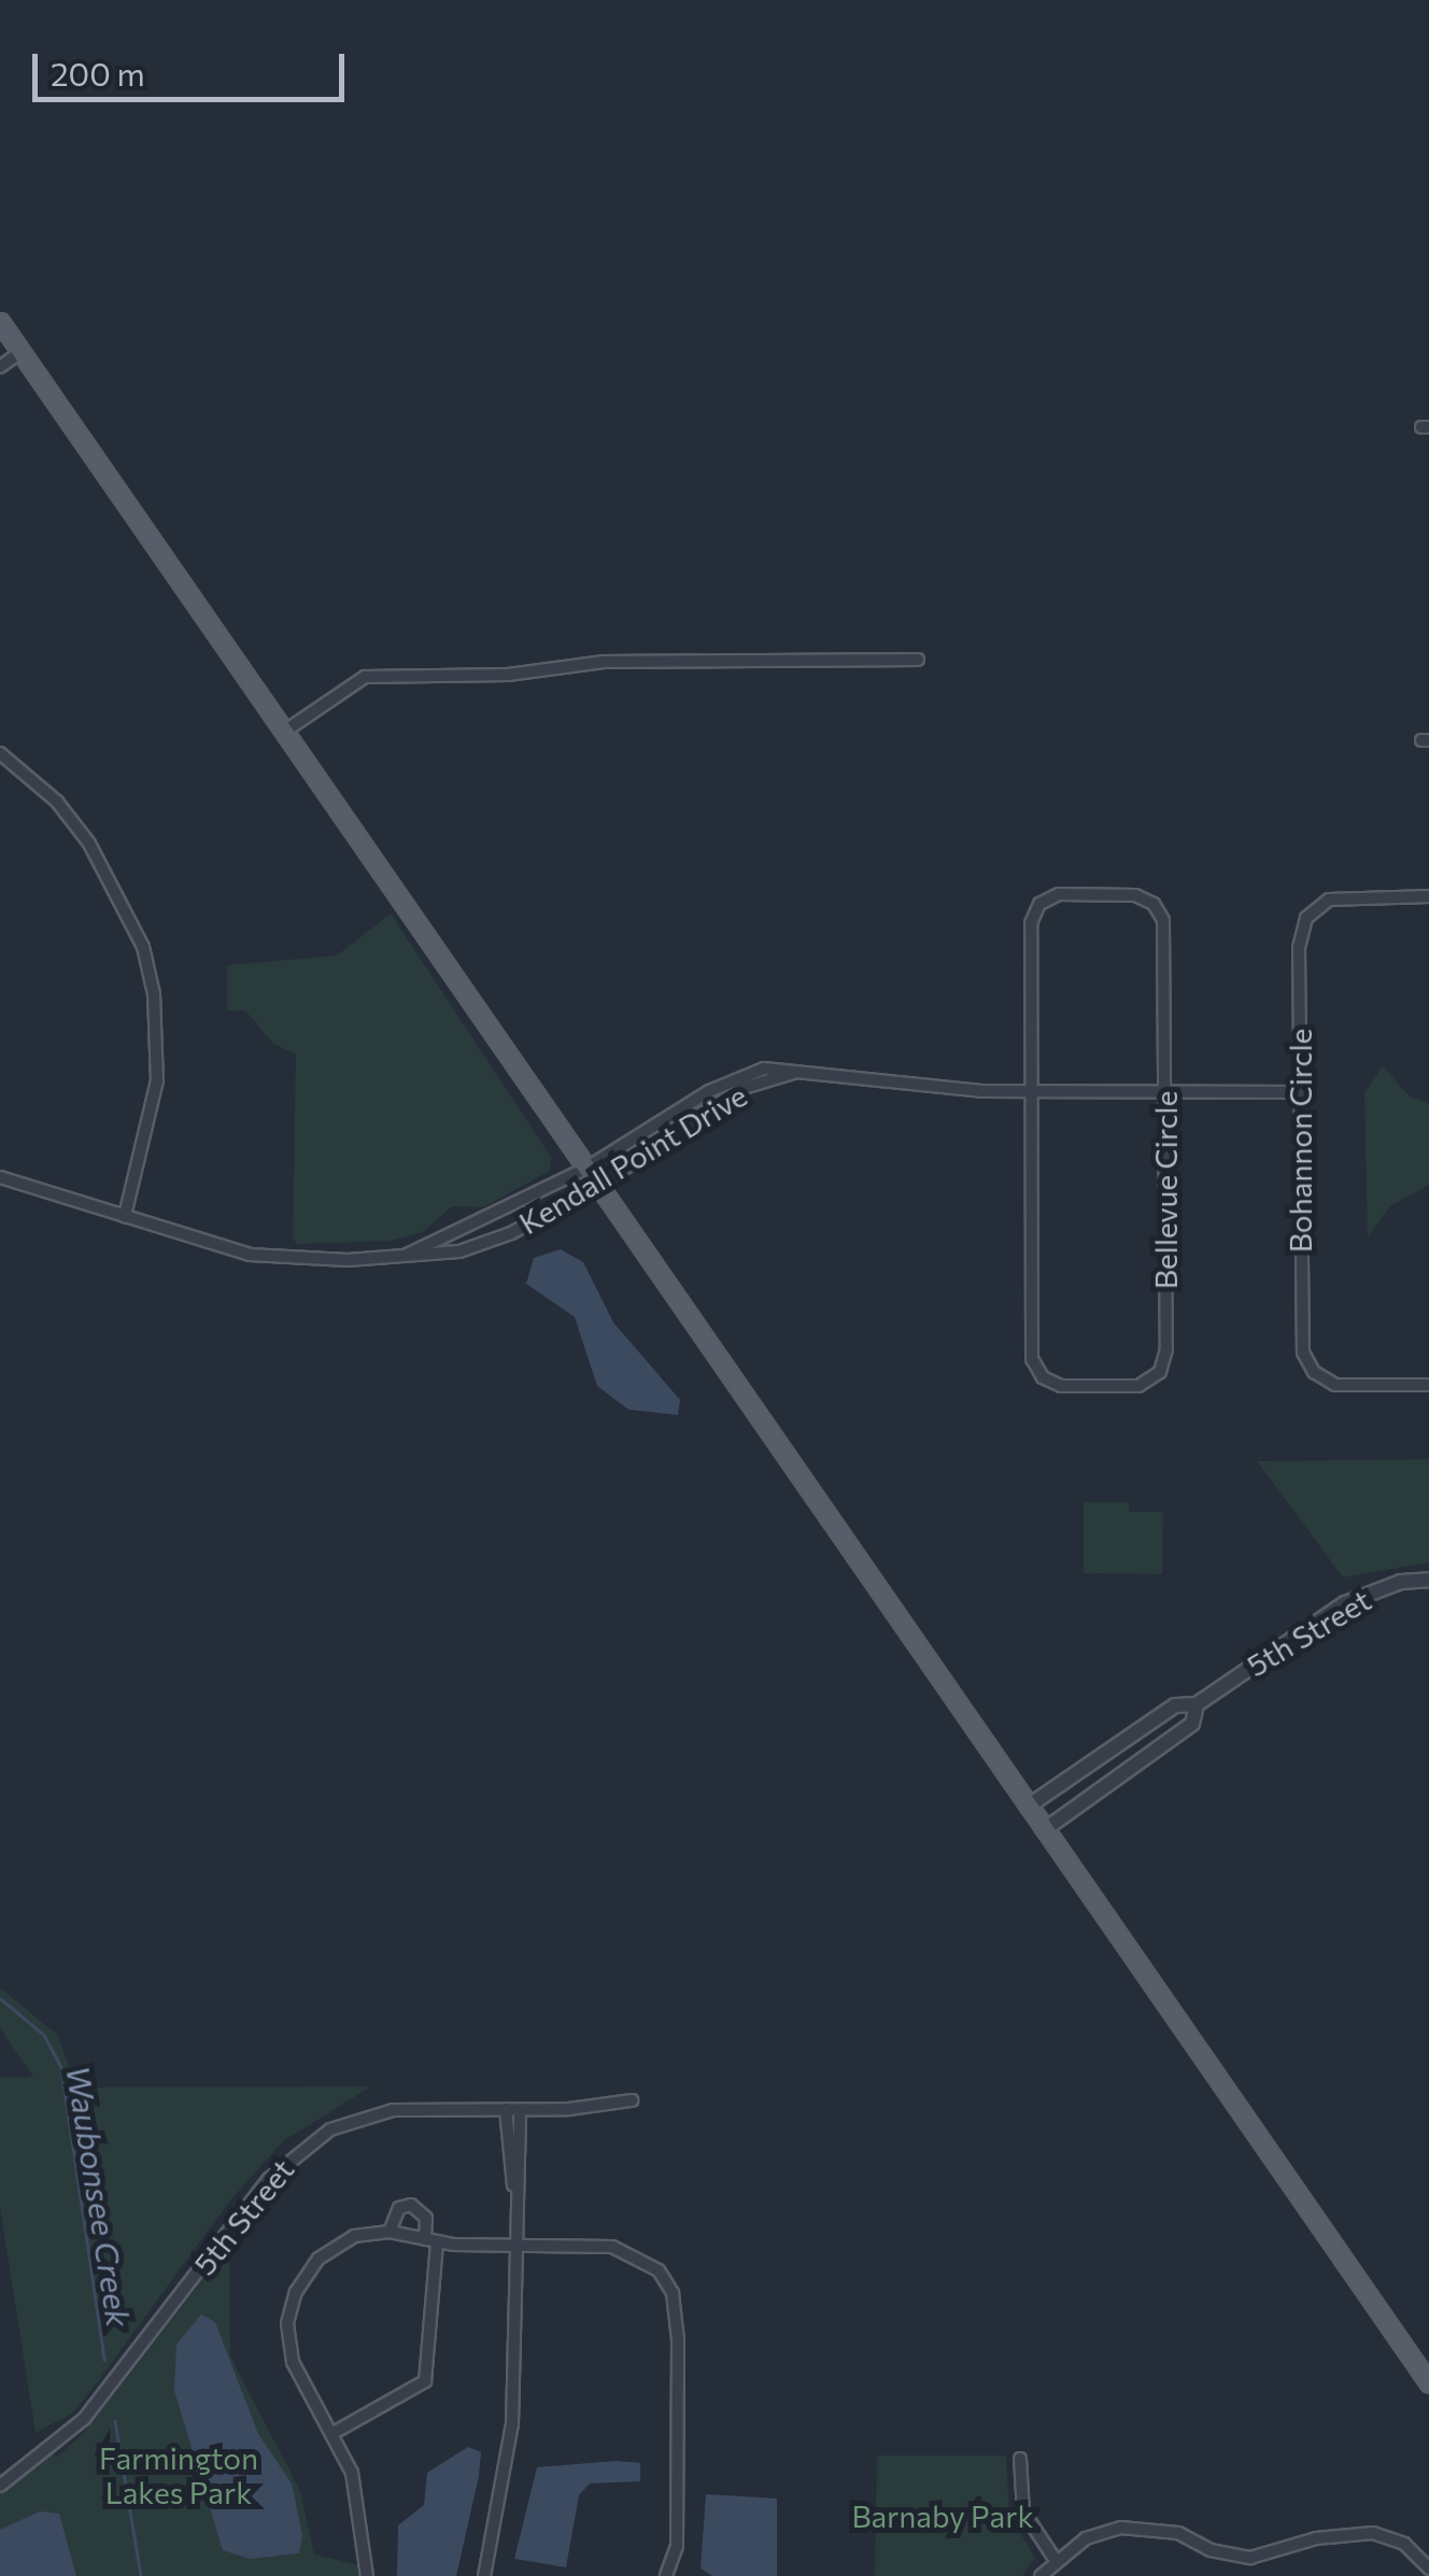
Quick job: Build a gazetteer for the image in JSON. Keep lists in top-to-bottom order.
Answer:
{
  "streets": {
    "street": [
      "Bohannon Circle",
      "Kendall Point Drive",
      "Bellevue Circle",
      "5th Street"
    ]
  },
  "crossings": [
    ["Bohannon Circle", "Kendall Point Drive"],
    ["Kendall Point Drive", "Bellevue Circle"]
  ],
  "water": ["Waubonsee Creek"],
  "parks": ["Farmington Lakes Park", "Barnaby Park"],
  "scale_bar": "200 m"
}
